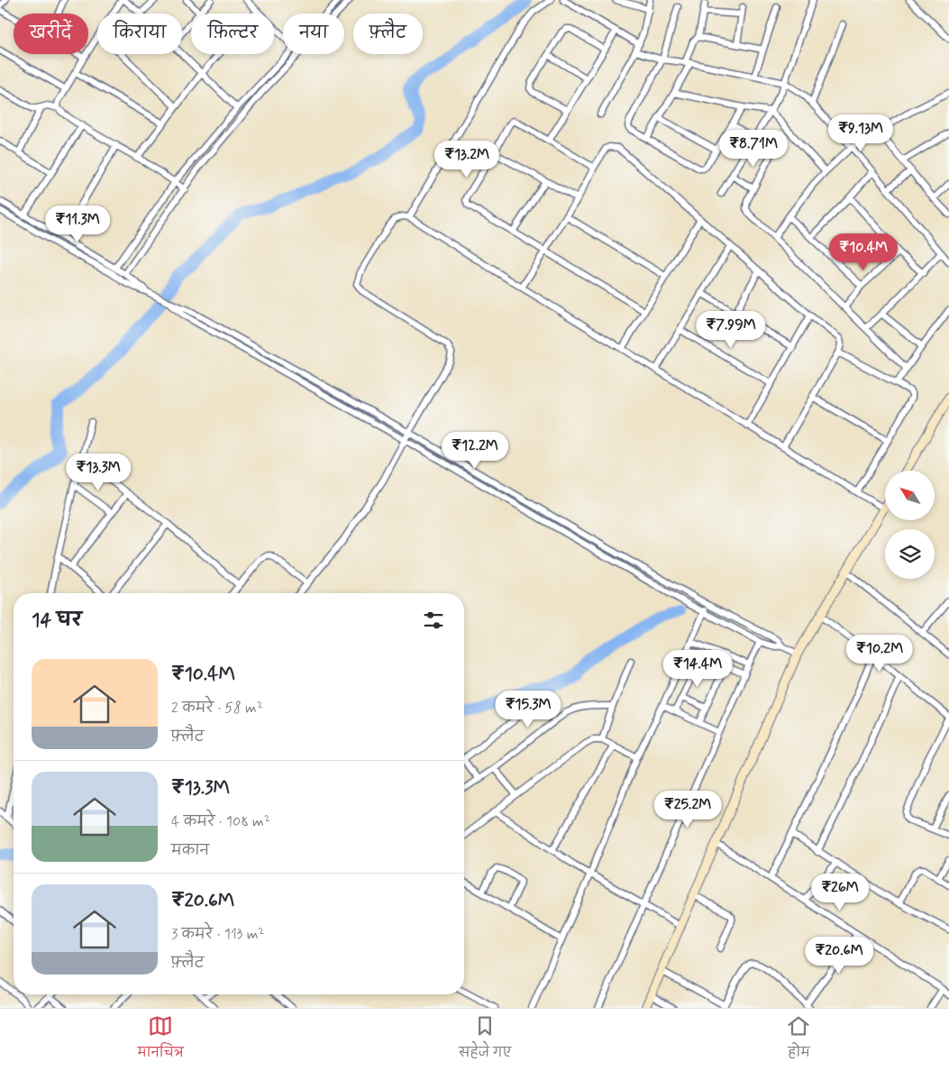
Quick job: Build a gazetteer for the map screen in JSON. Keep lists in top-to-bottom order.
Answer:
{
  "north": "top left",
  "page": {
    "chip": [
      "खरीदें",
      "किराया",
      "फ़िल्टर",
      "नया",
      "फ़्लैट"
    ],
    "price": [
      "₹9.13M",
      "₹8.71M",
      "₹13.2M",
      "₹11.3M",
      "₹10.4M",
      "₹7.99M",
      "₹12.2M",
      "₹13.3M",
      "₹10.2M",
      "₹14.4M",
      "₹15.3M",
      "₹25.2M",
      "₹26M",
      "₹20.6M"
    ],
    "heading": "14 घर",
    "list": [
      {
        "name": "₹10.4M",
        "note": "2 कमरे · 58 m² · फ़्लैट"
      },
      {
        "name": "₹13.3M",
        "note": "4 कमरे · 108 m² · मकान"
      },
      {
        "name": "₹20.6M",
        "note": "3 कमरे · 113 m² · फ़्लैट"
      }
    ],
    "tabs": ["मानचित्र", "सहेजे गए", "होम"]
  }
}
